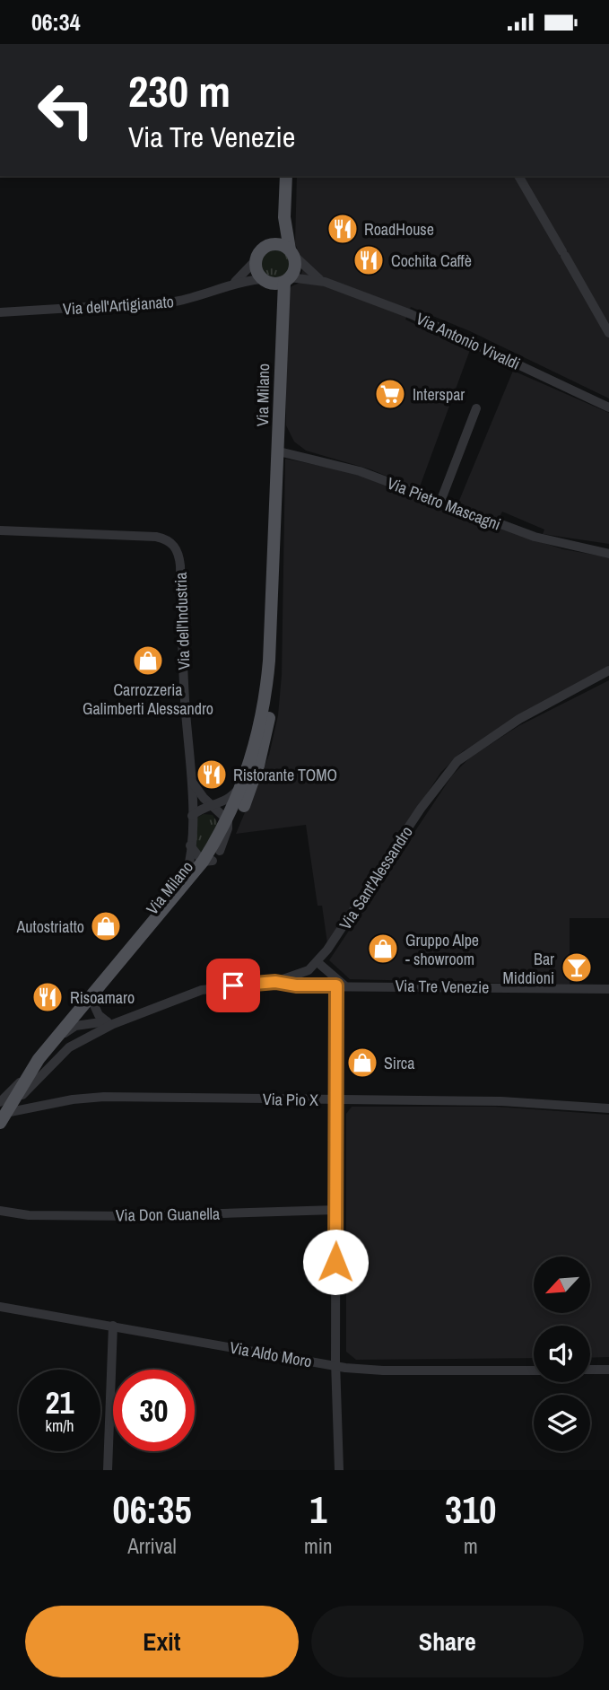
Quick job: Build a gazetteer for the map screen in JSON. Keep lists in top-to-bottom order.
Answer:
{
  "streets": {
    "main road": ["Via Milano"],
    "street": [
      "Via dell'Artigianato",
      "Via Antonio Vivaldi",
      "Via Pietro Mascagni",
      "Via dell'Industria",
      "Via Sant'Alessandro",
      "Via Tre Venezie",
      "Via Pio X",
      "Via Don Guanella",
      "Via Aldo Moro"
    ]
  },
  "crossings": [
    ["Via dell'Artigianato", "Via Milano"],
    ["Via Milano", "Via Pietro Mascagni"],
    ["Via Milano", "Via Pio X"]
  ],
  "places": {
    "restaurant": [
      "RoadHouse",
      "Cochita Caffè",
      "Ristorante TOMO",
      "Risoamaro"
    ],
    "supermarket": ["Interspar"],
    "shop": [
      "Carrozzeria Galimberti Alessandro",
      "Autostriatto",
      "Gruppo Alpe - showroom",
      "Sirca"
    ],
    "bar": ["Bar Middioni"]
  },
  "north": "bottom left",
  "page": {
    "status": "06:34",
    "turn": ["230 m", "Via Tre Venezie"],
    "speed": "21 km/h",
    "limit": "30",
    "eta": [
      "06:35",
      "Arrival",
      "1",
      "min",
      "310",
      "m"
    ],
    "buttons": ["Exit", "Share"]
  }
}
